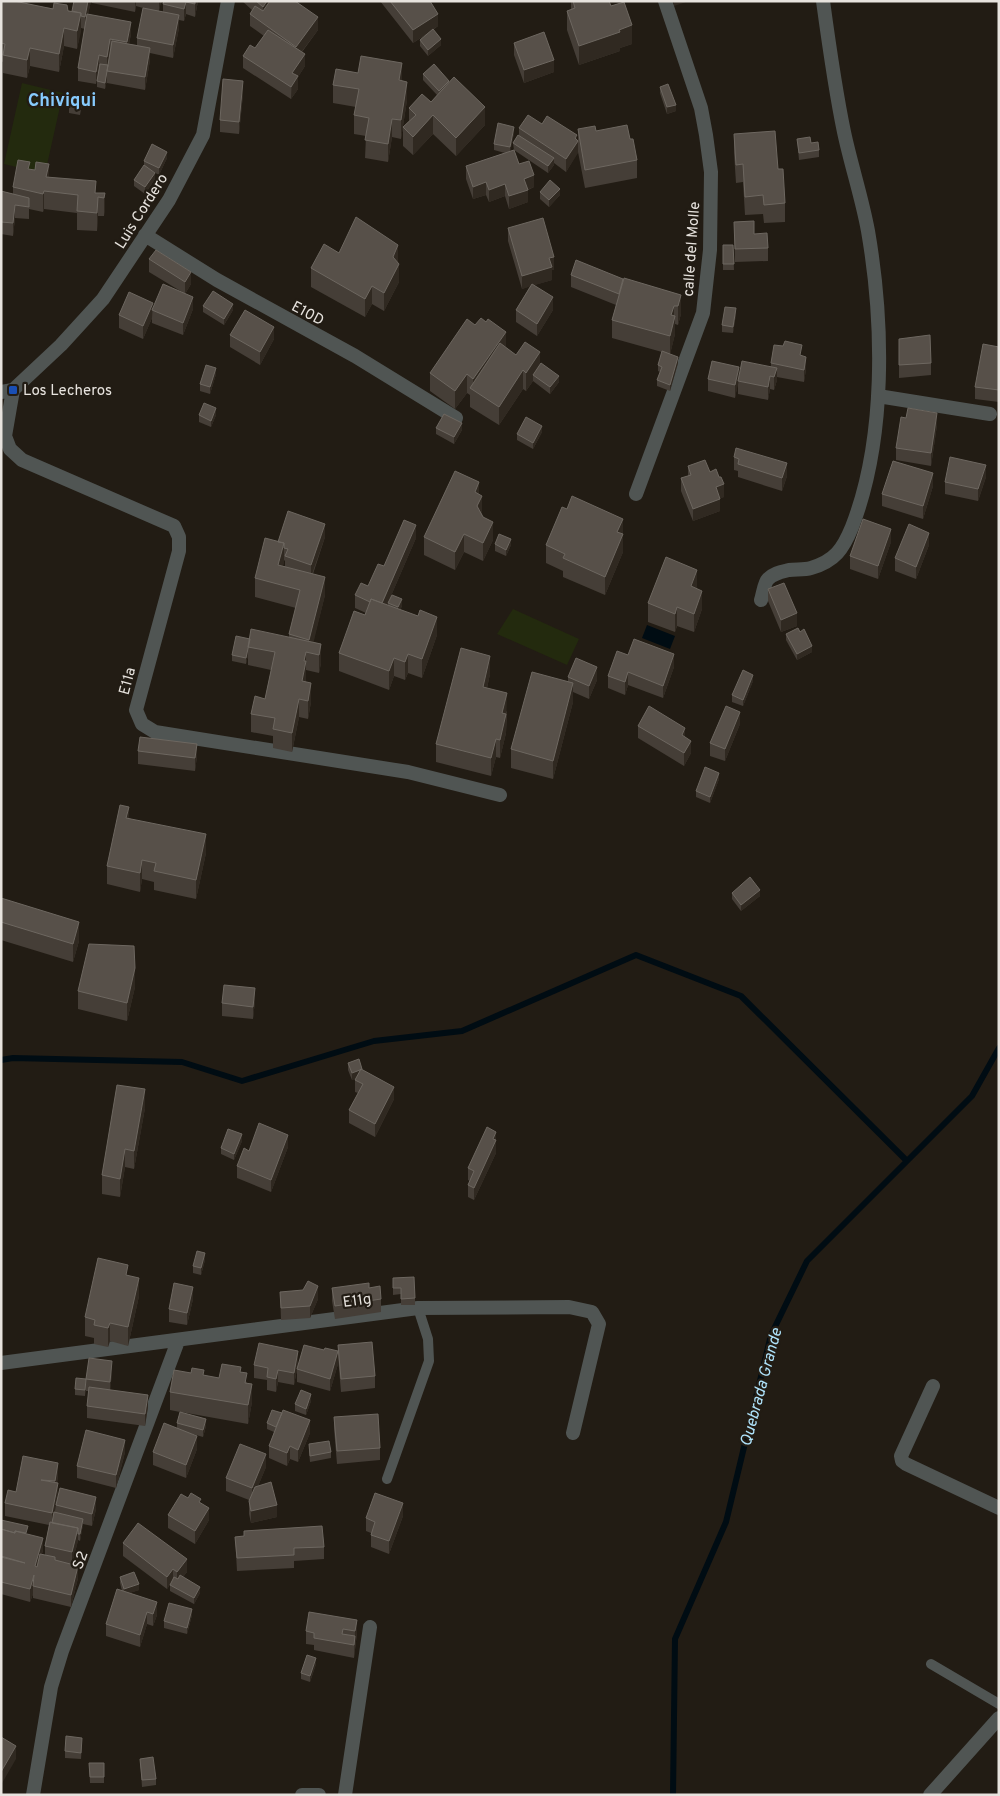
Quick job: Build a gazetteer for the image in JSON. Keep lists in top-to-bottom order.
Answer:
{
  "streets": {
    "street": [
      "Luis Cordero",
      "calle del Molle",
      "E10D",
      "E11a",
      "E11g",
      "S2"
    ]
  },
  "crossings": [
    ["Luis Cordero", "E10D"],
    ["Luis Cordero", "E11a"],
    ["E11g", "S2"]
  ],
  "districts": ["Chiviqui"],
  "water": ["Quebrada Grande"],
  "places": {
    "transit": ["Los Lecheros"]
  }
}
